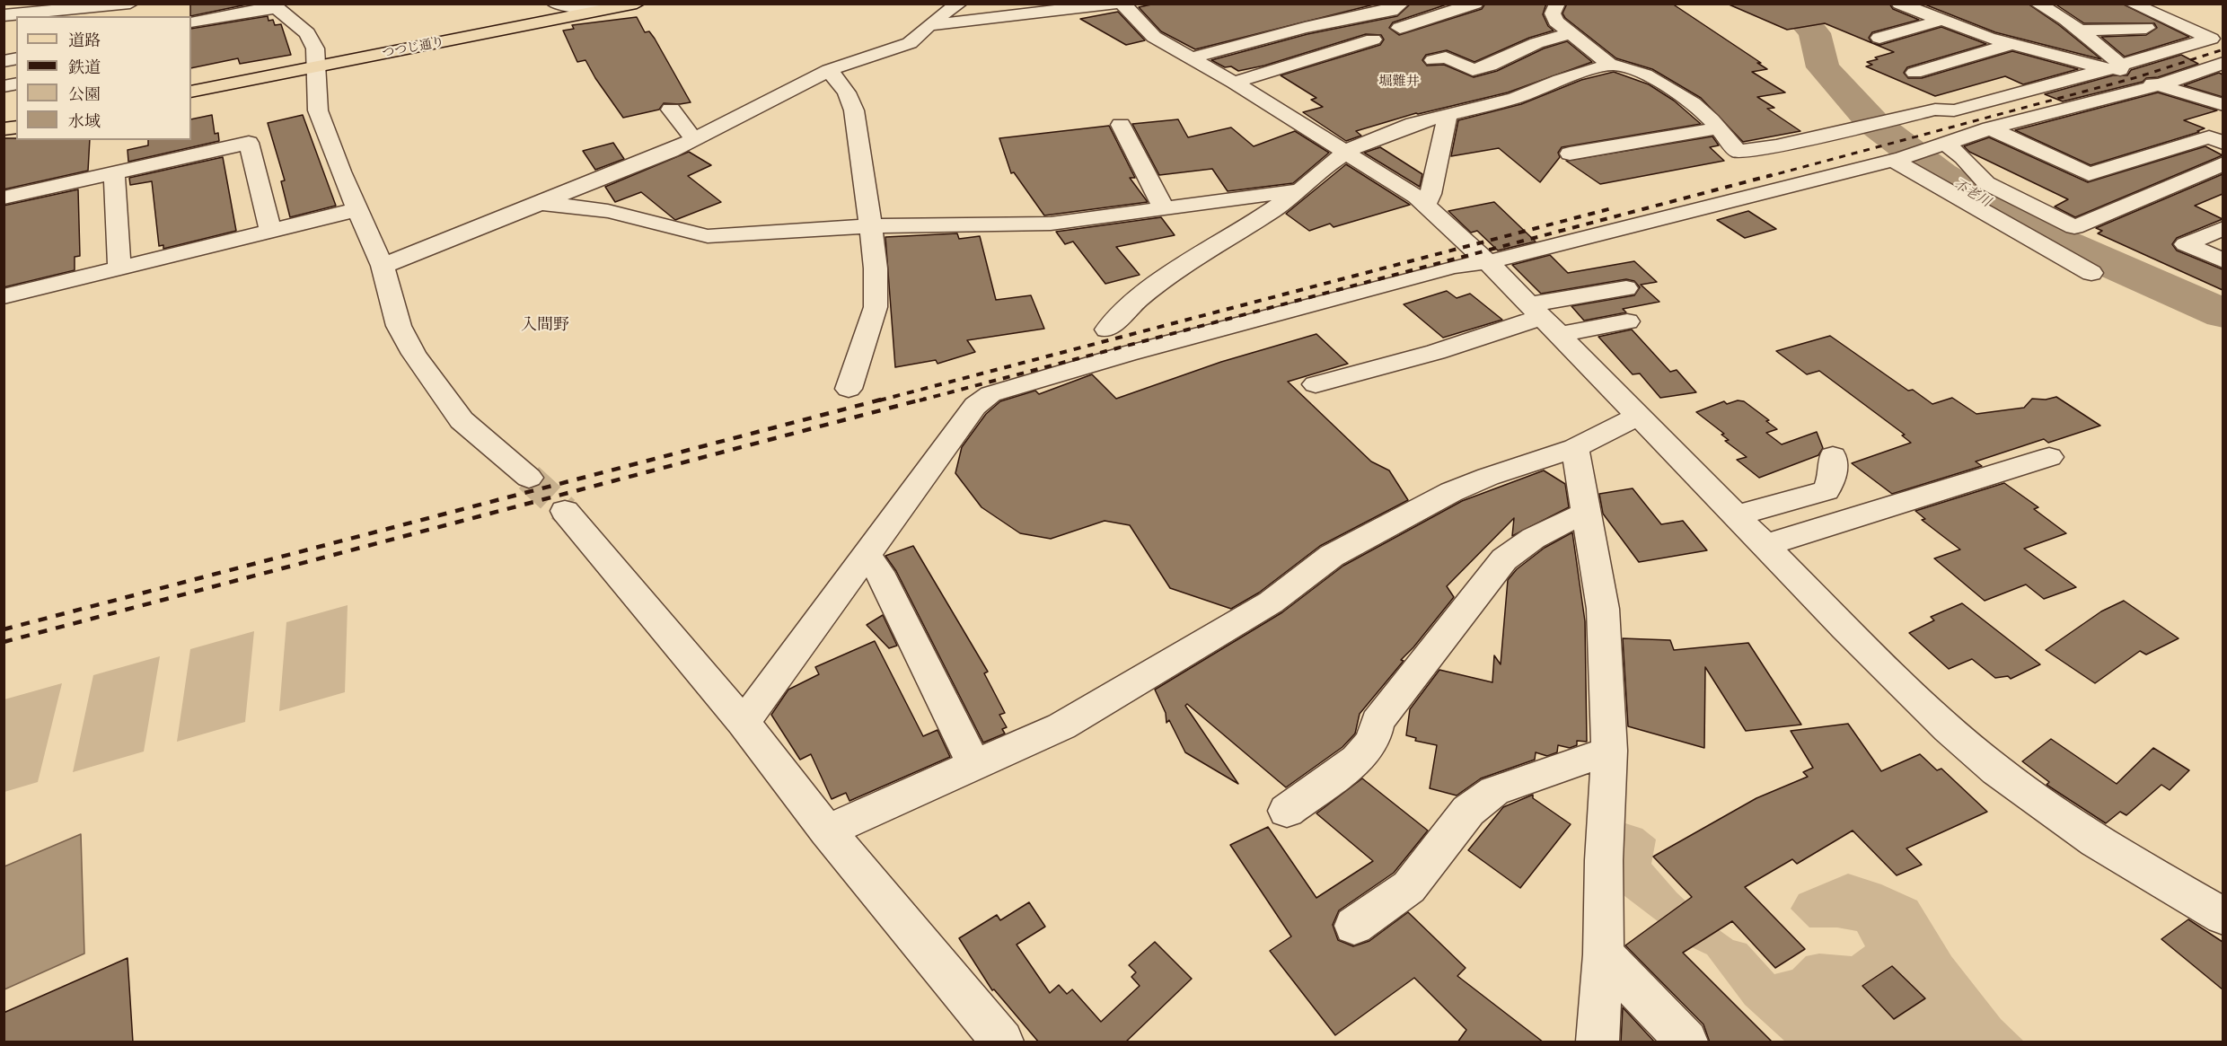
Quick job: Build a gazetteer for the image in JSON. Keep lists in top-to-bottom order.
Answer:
{
  "streets": {
    "main road": ["つつじ通り"]
  },
  "districts": ["堀難井", "入間野"],
  "water": ["不老川"],
  "legend": [
    "道路",
    "鉄道",
    "公園",
    "水域"
  ]
}
